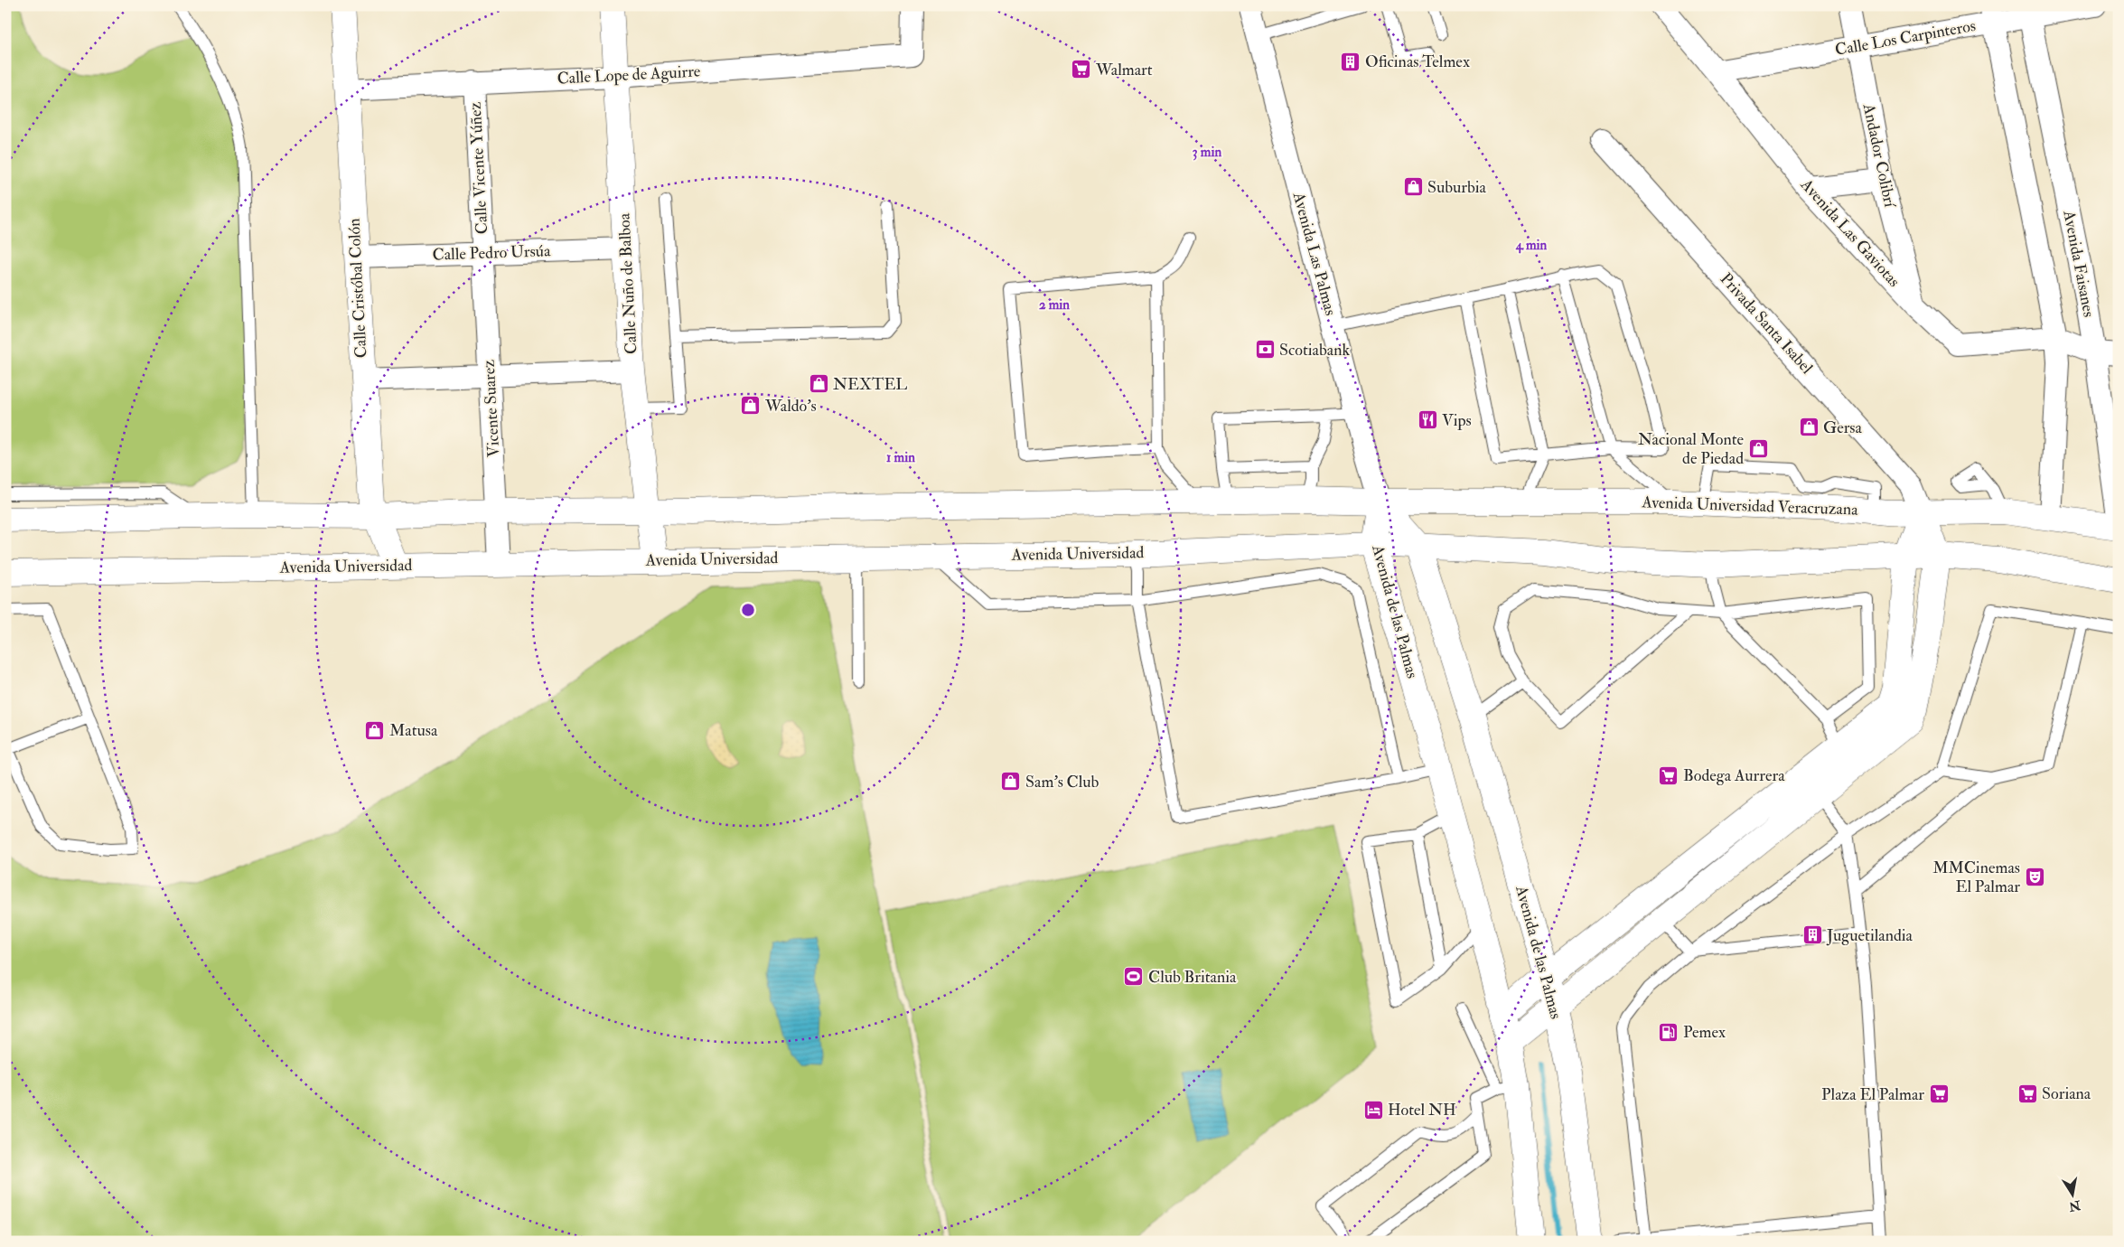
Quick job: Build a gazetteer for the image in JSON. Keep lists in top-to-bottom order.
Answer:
{
  "streets": {
    "main road": [
      "Calle Nuño de Balboa",
      "Calle Cristóbal Colón",
      "Avenida Universidad Veracruzana",
      "Avenida Universidad",
      "Avenida de las Palmas"
    ],
    "street": [
      "Calle Los Carpinteros",
      "Calle Lope de Aguirre",
      "Andador Colibrí",
      "Calle Vicente Yúñez",
      "Avenida Las Gaviotas",
      "Calle Pedro Ursúa",
      "Avenida Las Palmas",
      "Avenida Faisanes",
      "Privada Santa Isabel",
      "Vicente Suarez"
    ]
  },
  "crossings": [
    ["Calle Los Carpinteros", "Andador Colibrí"],
    ["Calle Los Carpinteros", "Avenida Las Gaviotas"],
    ["Calle Los Carpinteros", "Avenida Faisanes"],
    ["Calle Lope de Aguirre", "Calle Vicente Yúñez"],
    ["Calle Lope de Aguirre", "Calle Nuño de Balboa"],
    ["Calle Lope de Aguirre", "Calle Cristóbal Colón"],
    ["Andador Colibrí", "Avenida Las Gaviotas"],
    ["Calle Vicente Yúñez", "Calle Pedro Ursúa"],
    ["Calle Vicente Yúñez", "Vicente Suarez"],
    ["Avenida Las Gaviotas", "Avenida Faisanes"],
    ["Calle Pedro Ursúa", "Calle Nuño de Balboa"],
    ["Calle Pedro Ursúa", "Calle Cristóbal Colón"],
    ["Calle Pedro Ursúa", "Vicente Suarez"],
    ["Avenida Las Palmas", "Avenida Universidad Veracruzana"],
    ["Avenida Las Palmas", "Avenida de las Palmas"],
    ["Avenida Faisanes", "Avenida Universidad Veracruzana"],
    ["Calle Nuño de Balboa", "Avenida Universidad"],
    ["Calle Cristóbal Colón", "Avenida Universidad"],
    ["Privada Santa Isabel", "Avenida Universidad Veracruzana"],
    ["Vicente Suarez", "Avenida Universidad"],
    ["Avenida Universidad Veracruzana", "Avenida de las Palmas"],
    ["Avenida Universidad", "Avenida de las Palmas"]
  ],
  "places": {
    "building": ["Oficinas Telmex", "Juguetilandia"],
    "supermarket": [
      "Walmart",
      "Bodega Aurrera",
      "Soriana",
      "Plaza El Palmar"
    ],
    "shop": [
      "Suburbia",
      "NEXTEL",
      "Waldo's",
      "Gersa",
      "Nacional Monte de Piedad",
      "Matusa",
      "Sam's Club"
    ],
    "bank": ["Scotiabank"],
    "restaurant": ["Vips"],
    "theatre": ["MMCinemas El Palmar"],
    "sports": ["Club Britania"],
    "fuel station": ["Pemex"],
    "hotel": ["Hotel NH"]
  },
  "north": "bottom",
  "rings": [
    "3 min",
    "4 min",
    "2 min",
    "1 min"
  ]
}
